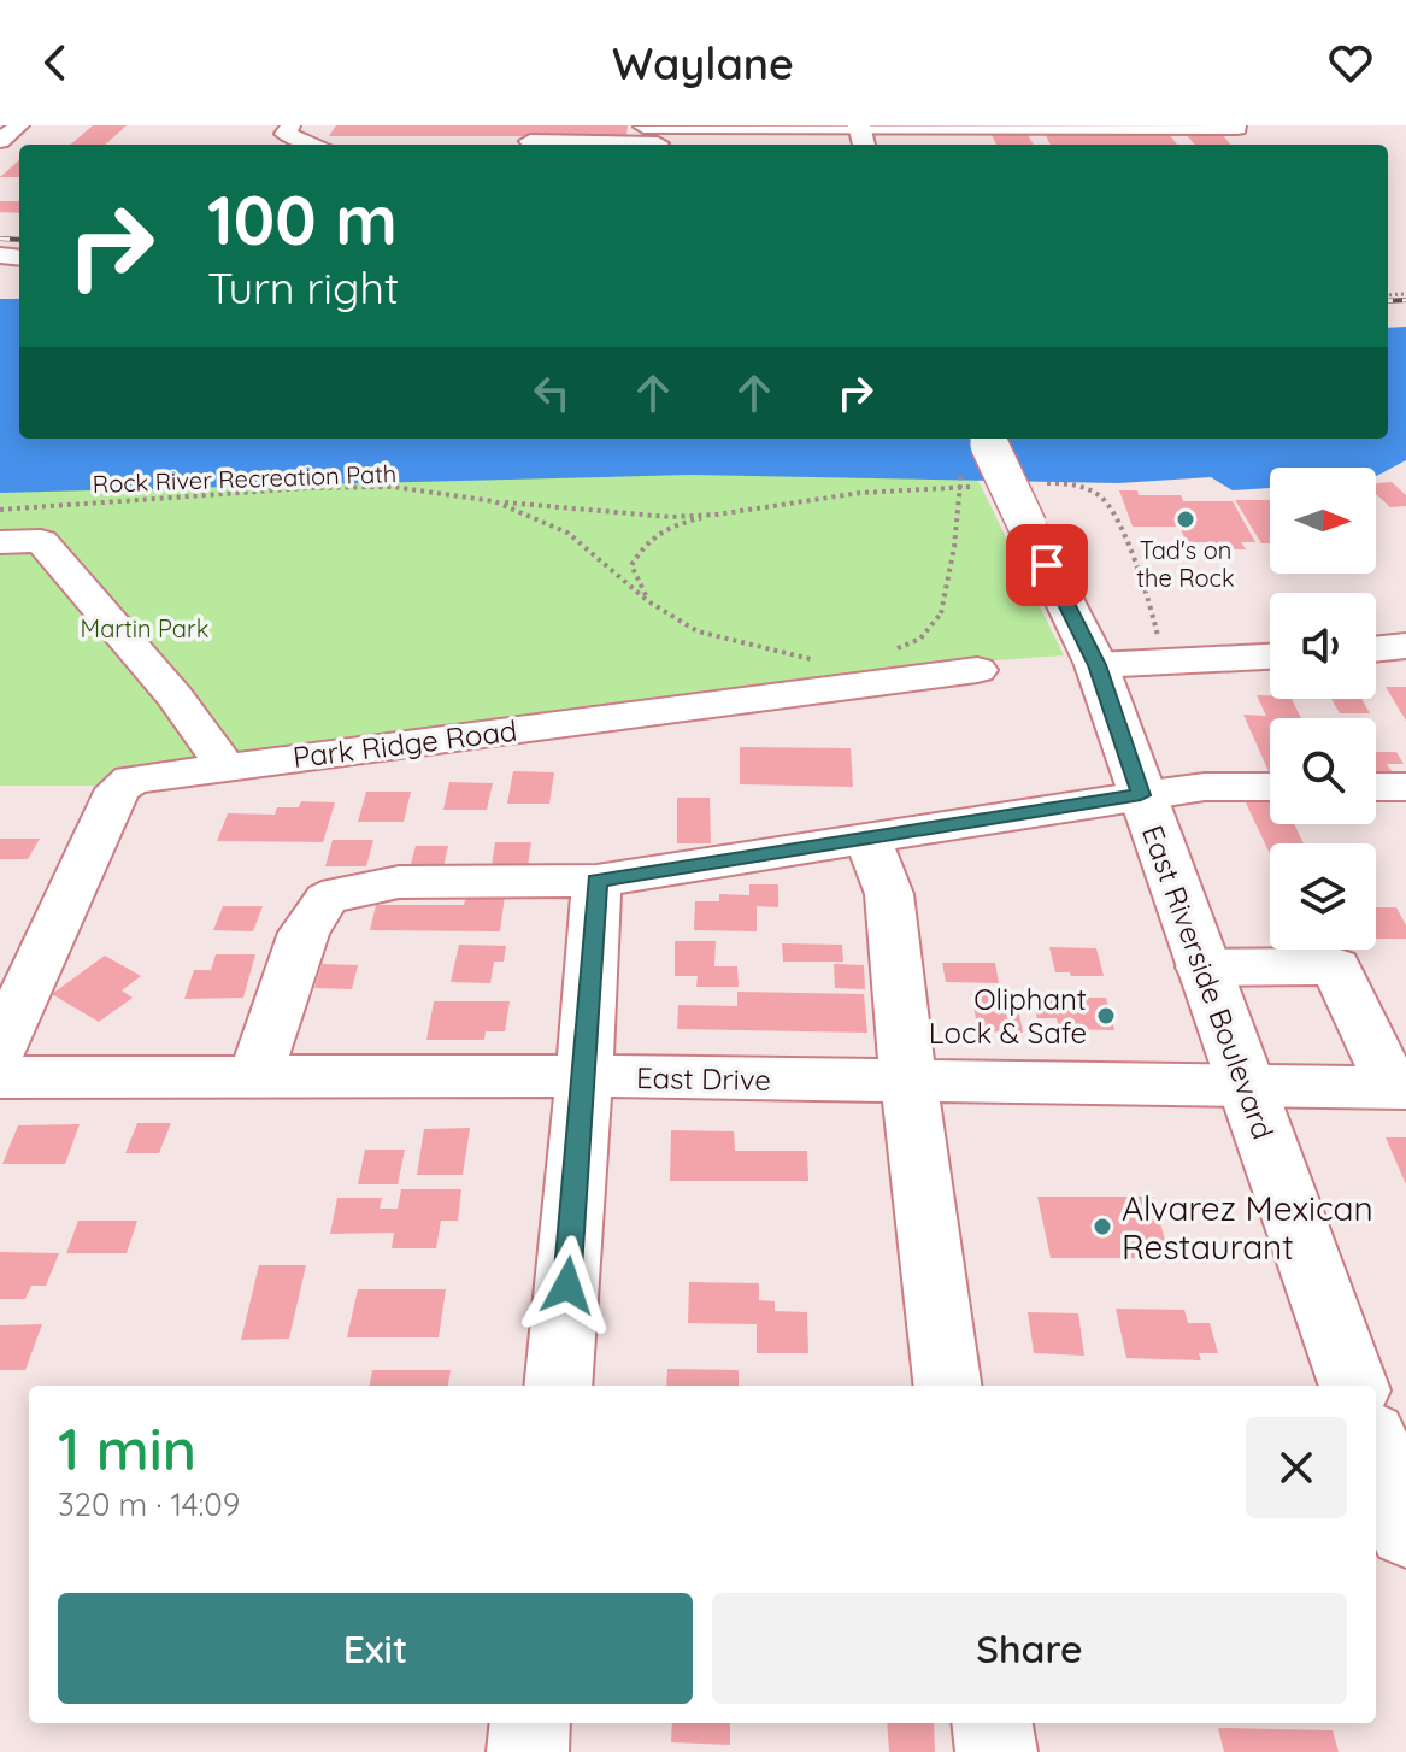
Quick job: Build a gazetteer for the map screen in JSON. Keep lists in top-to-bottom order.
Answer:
{
  "streets": {
    "main road": ["East Riverside Boulevard"],
    "street": ["Park Ridge Road", "East Drive"],
    "path": ["Rock River Recreation Path"]
  },
  "crossings": [
    ["East Riverside Boulevard", "East Drive"]
  ],
  "parks": ["Martin Park"],
  "places": ["Tad's on the Rock", "Oliphant Lock & Safe", "Alvarez Mexican Restaurant"],
  "north": "right",
  "page": {
    "header": "Waylane",
    "turn": ["100 m", "Turn right"],
    "heading": ["1 min", "320 m · 14:09"],
    "buttons": ["Exit", "Share"]
  }
}
